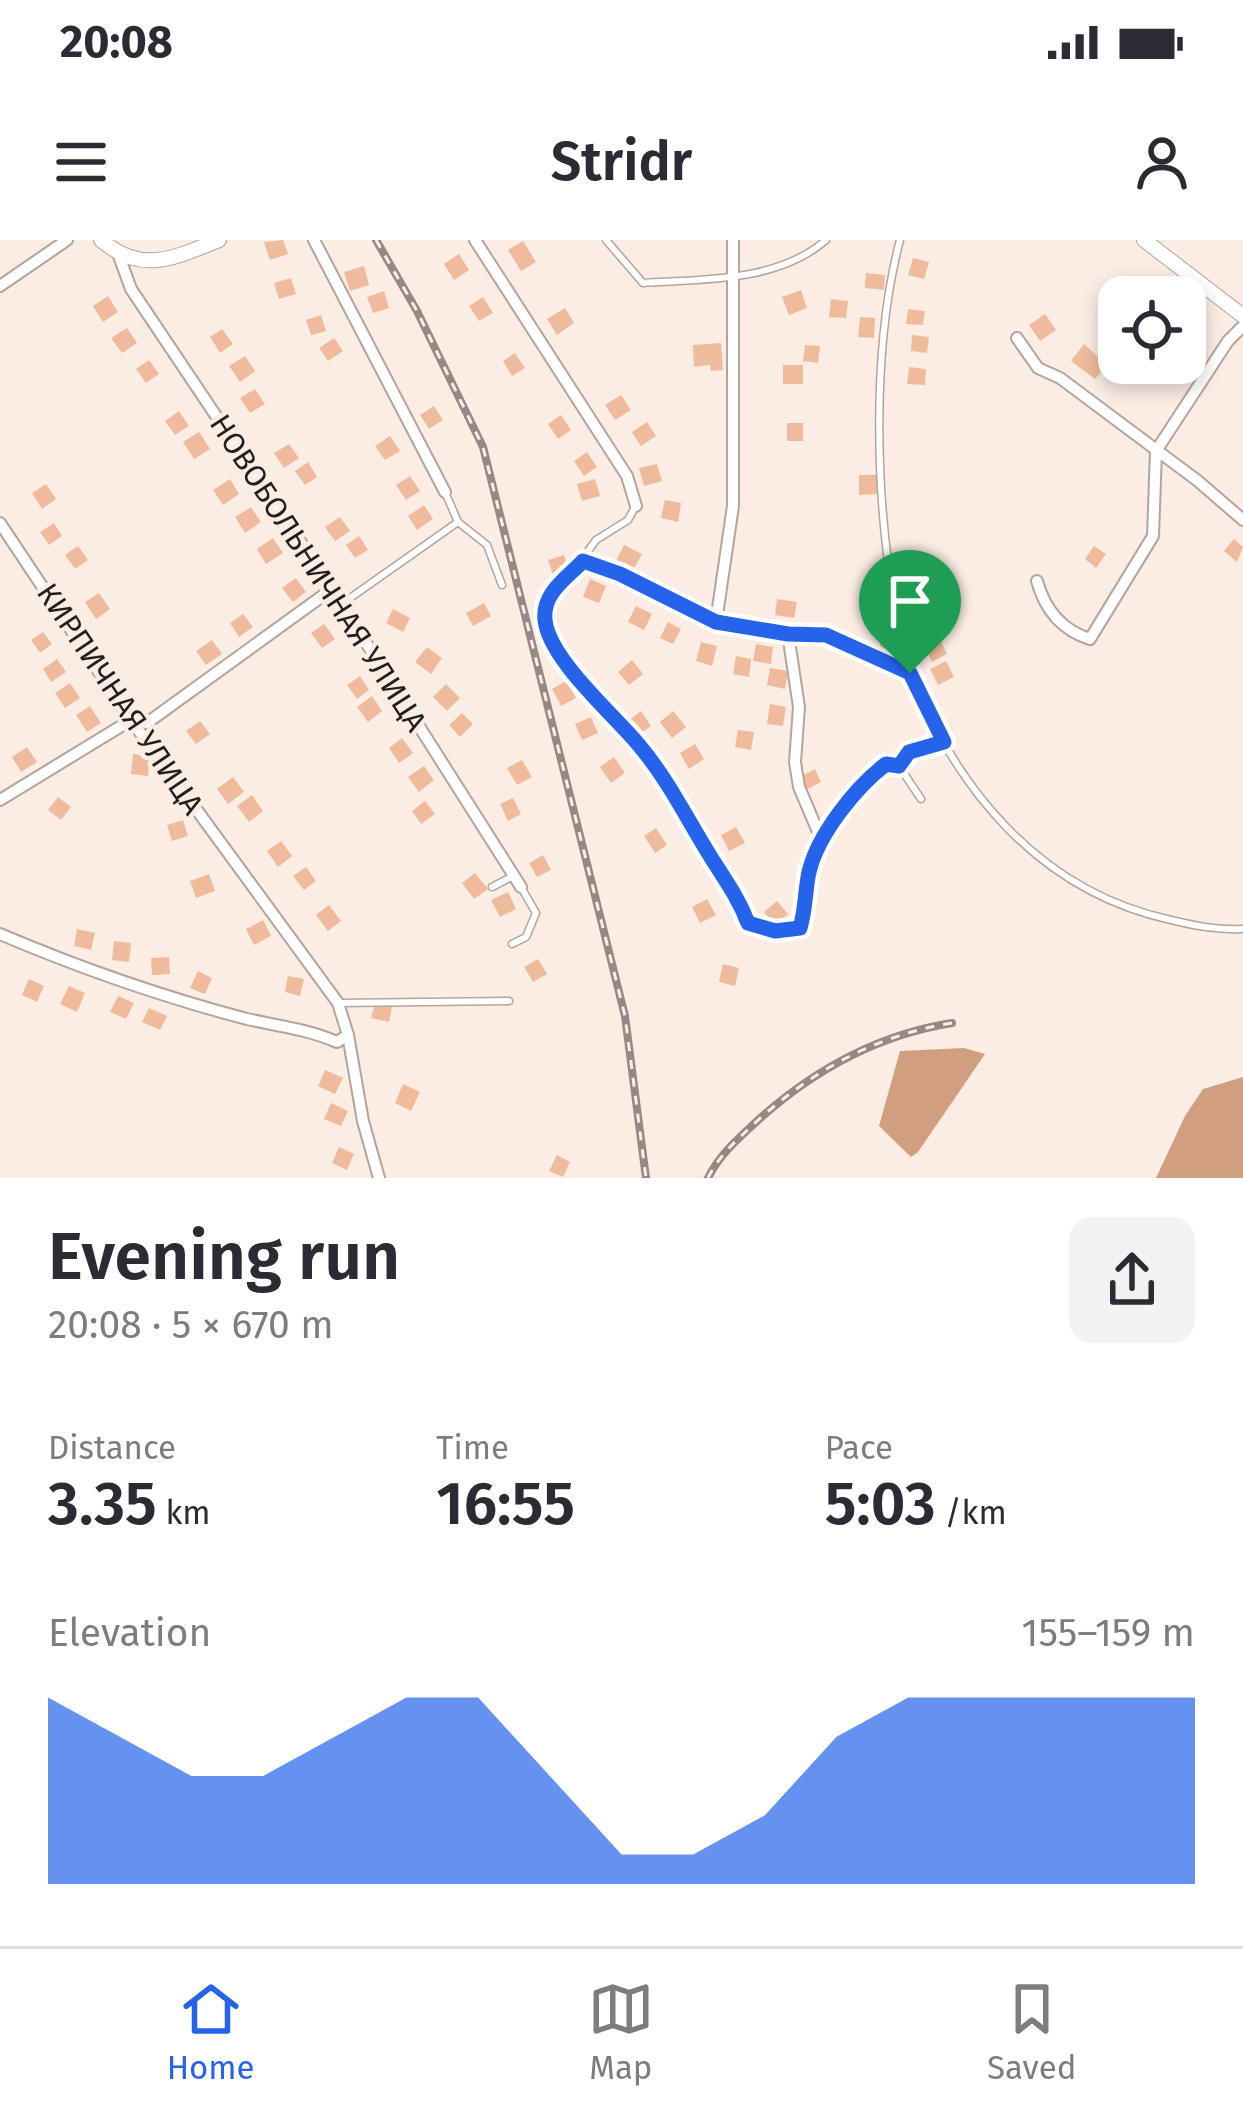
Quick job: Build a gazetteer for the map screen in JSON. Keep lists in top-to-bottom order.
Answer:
{
  "streets": {
    "street": ["НОВОБОЛЬНИЧНАЯ УЛИЦА", "КИРПИЧНАЯ УЛИЦА"]
  },
  "page": {
    "status": "20:08",
    "header": "Stridr",
    "heading": ["Evening run", "20:08 · 5 × 670 m"],
    "stats": [
      ["Distance", "3.35 km"],
      ["Time", "16:55"],
      ["Pace", "5:03 /km"]
    ],
    "chart": ["Elevation", "155–159 m"],
    "tabs": ["Home", "Map", "Saved"]
  }
}
